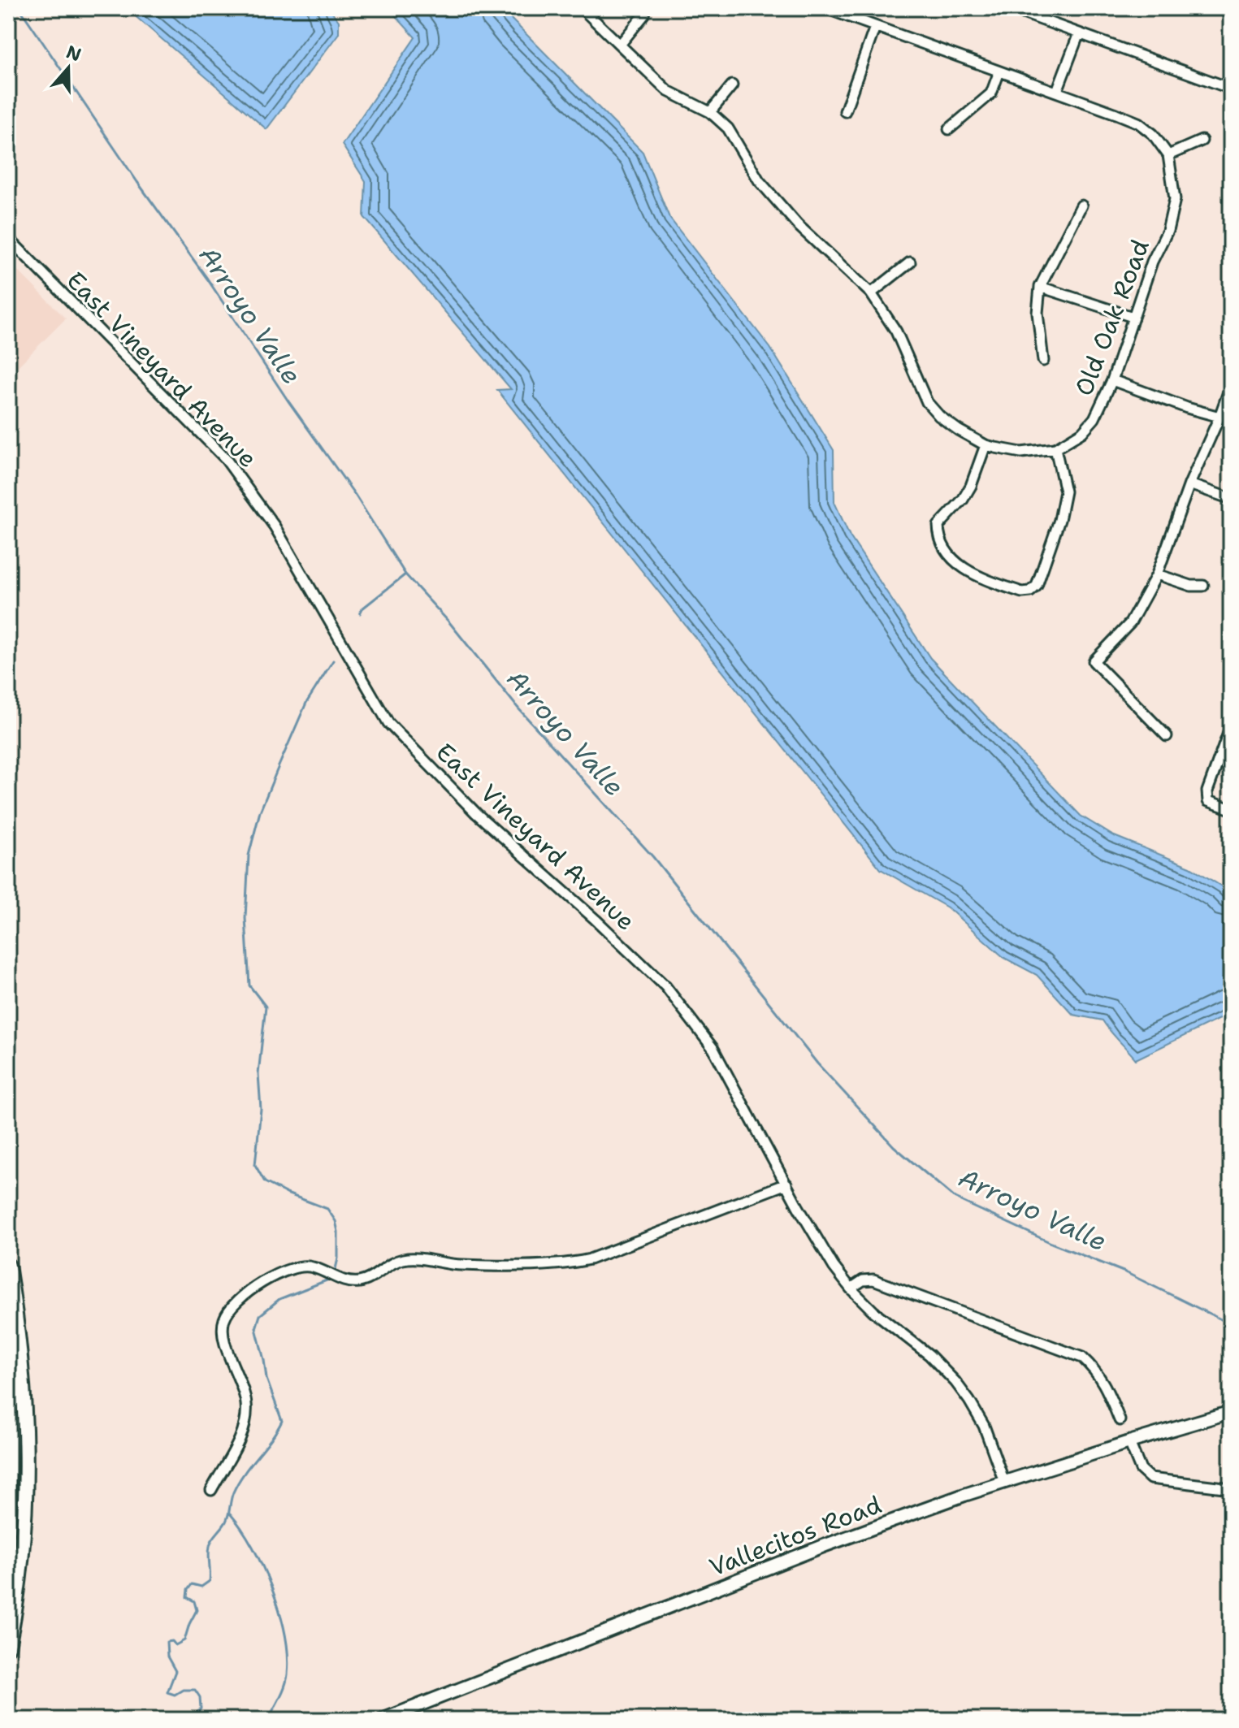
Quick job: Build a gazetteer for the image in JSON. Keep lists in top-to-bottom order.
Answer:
{
  "streets": {
    "main road": ["Vallecitos Road"],
    "street": ["Old Oak Road", "East Vineyard Avenue"]
  },
  "crossings": [
    ["East Vineyard Avenue", "Vallecitos Road"]
  ],
  "water": ["Arroyo Valle"],
  "north": "top"
}
